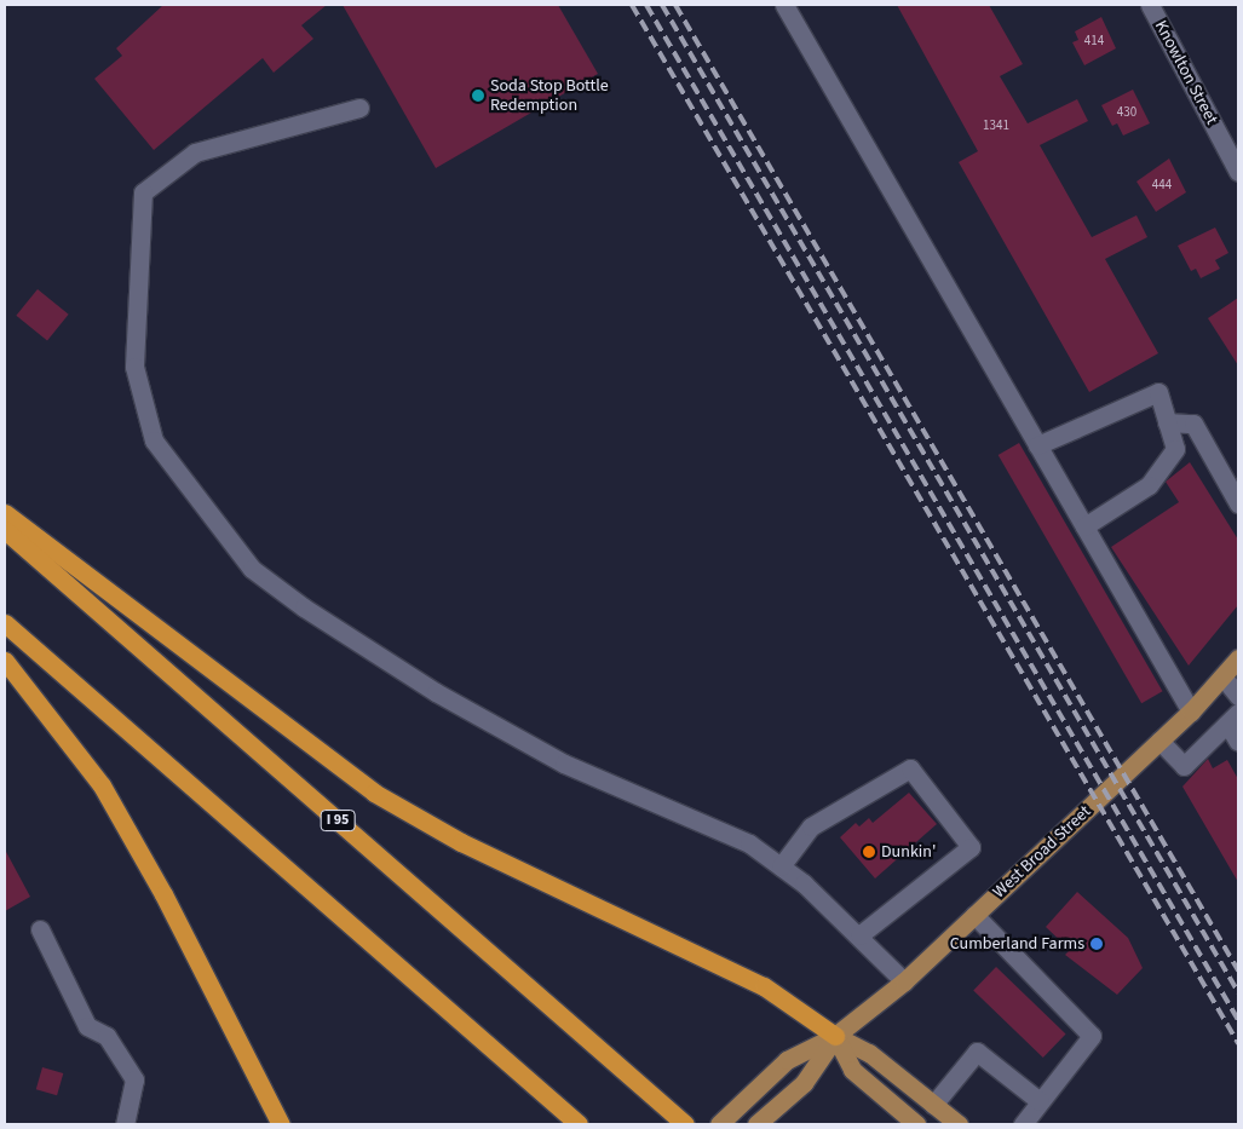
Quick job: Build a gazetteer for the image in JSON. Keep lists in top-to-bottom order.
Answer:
{
  "streets": {
    "highway": ["I 95"],
    "main road": ["West Broad Street"],
    "street": ["Knowlton Street"]
  },
  "places": ["Soda Stop Bottle Redemption", "Dunkin'", "Cumberland Farms"],
  "house_numbers": [
    "414",
    "430",
    "1341",
    "444"
  ]
}
